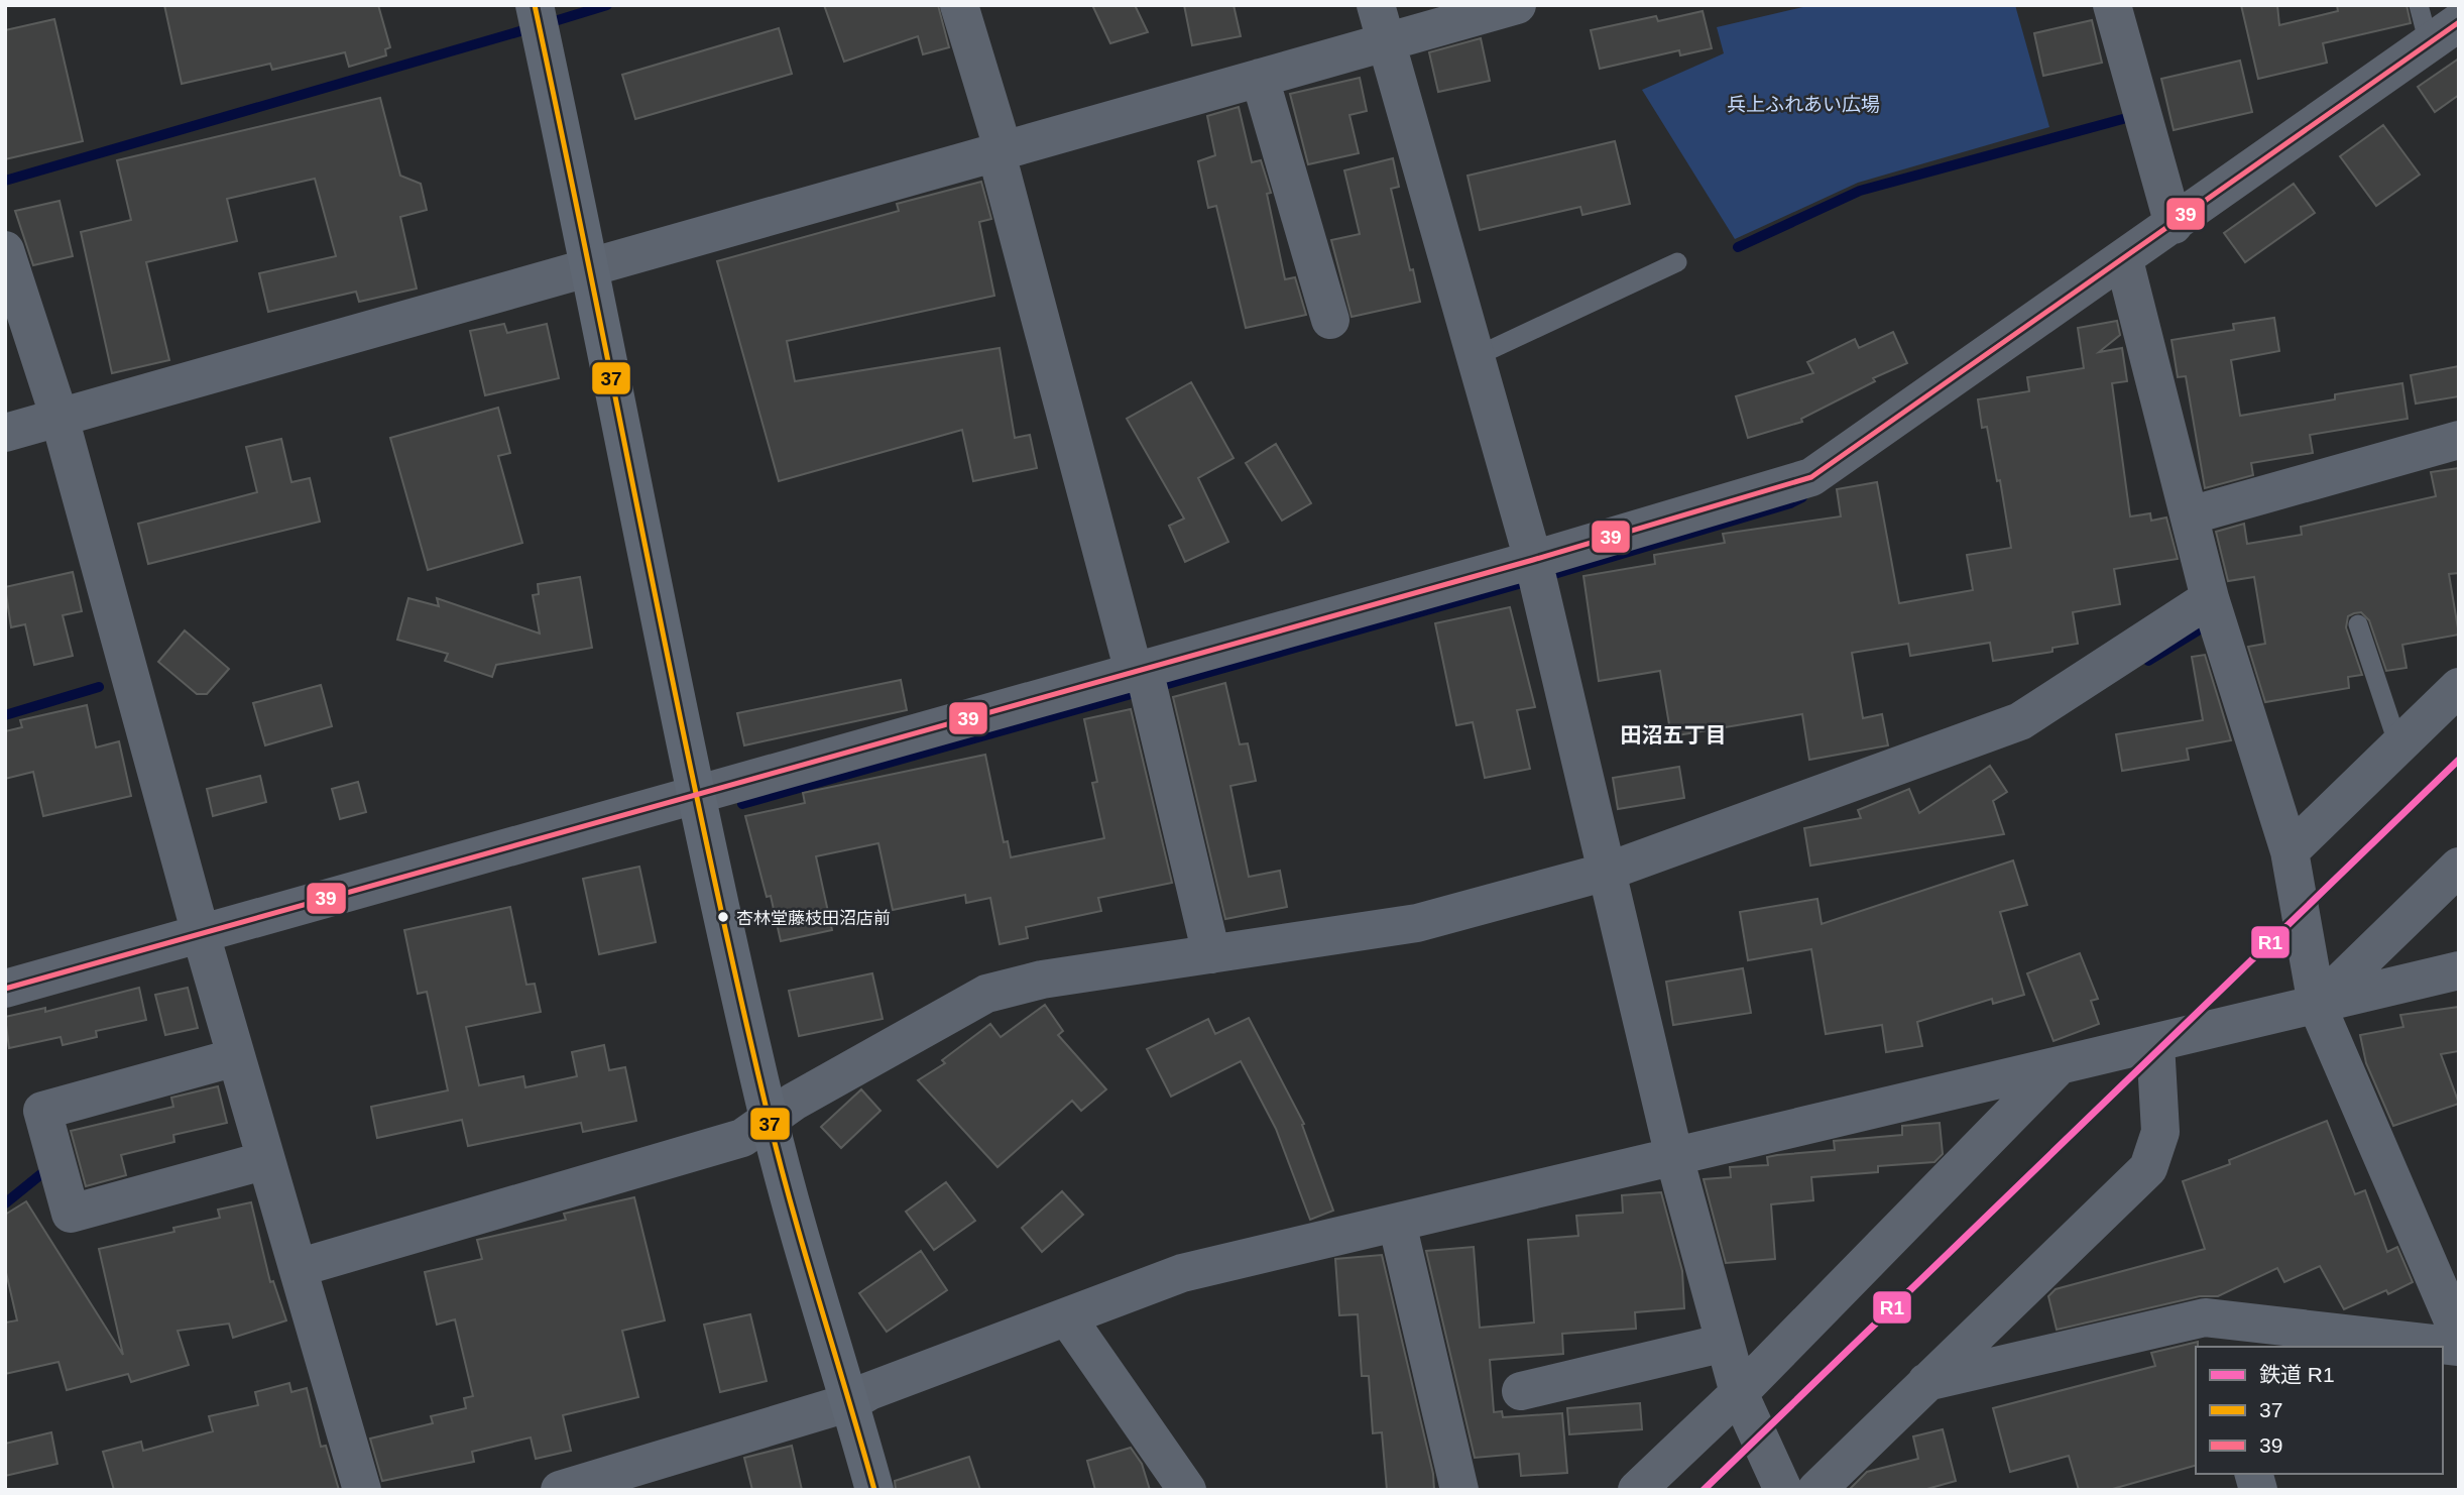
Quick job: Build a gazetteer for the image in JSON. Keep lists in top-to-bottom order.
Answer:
{
  "districts": ["田沼五丁目"],
  "parks": ["兵上ふれあい広場"],
  "places": ["杏林堂藤枝田沼店前"],
  "lines": ["transit line 37", "transit line 39", "rail line R1"],
  "legend": ["鉄道 R1", "37", "39"]
}
